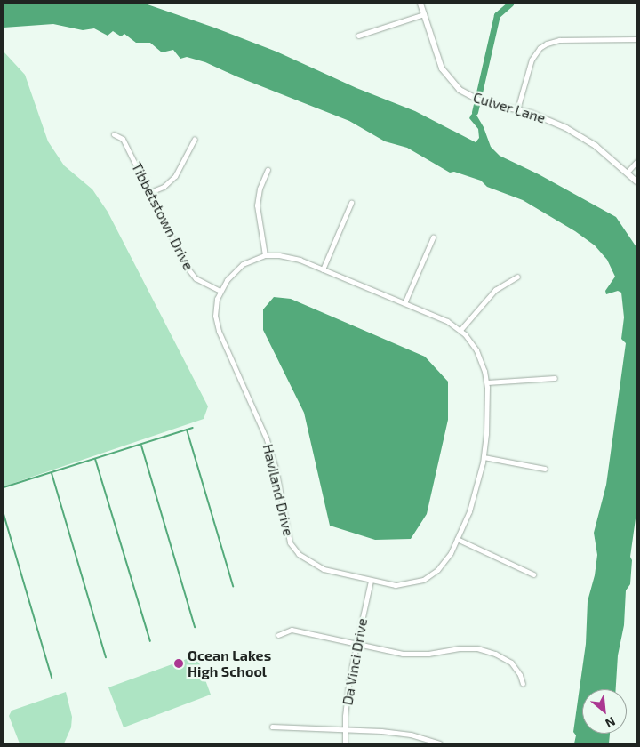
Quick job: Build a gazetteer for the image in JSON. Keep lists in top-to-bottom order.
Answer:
{
  "streets": {
    "street": [
      "Culver Lane",
      "Tibbetstown Drive",
      "Haviland Drive",
      "Da Vinci Drive"
    ]
  },
  "crossings": [
    ["Tibbetstown Drive", "Haviland Drive"],
    ["Haviland Drive", "Da Vinci Drive"]
  ],
  "places": ["Ocean Lakes High School"],
  "north": "bottom right"
}
